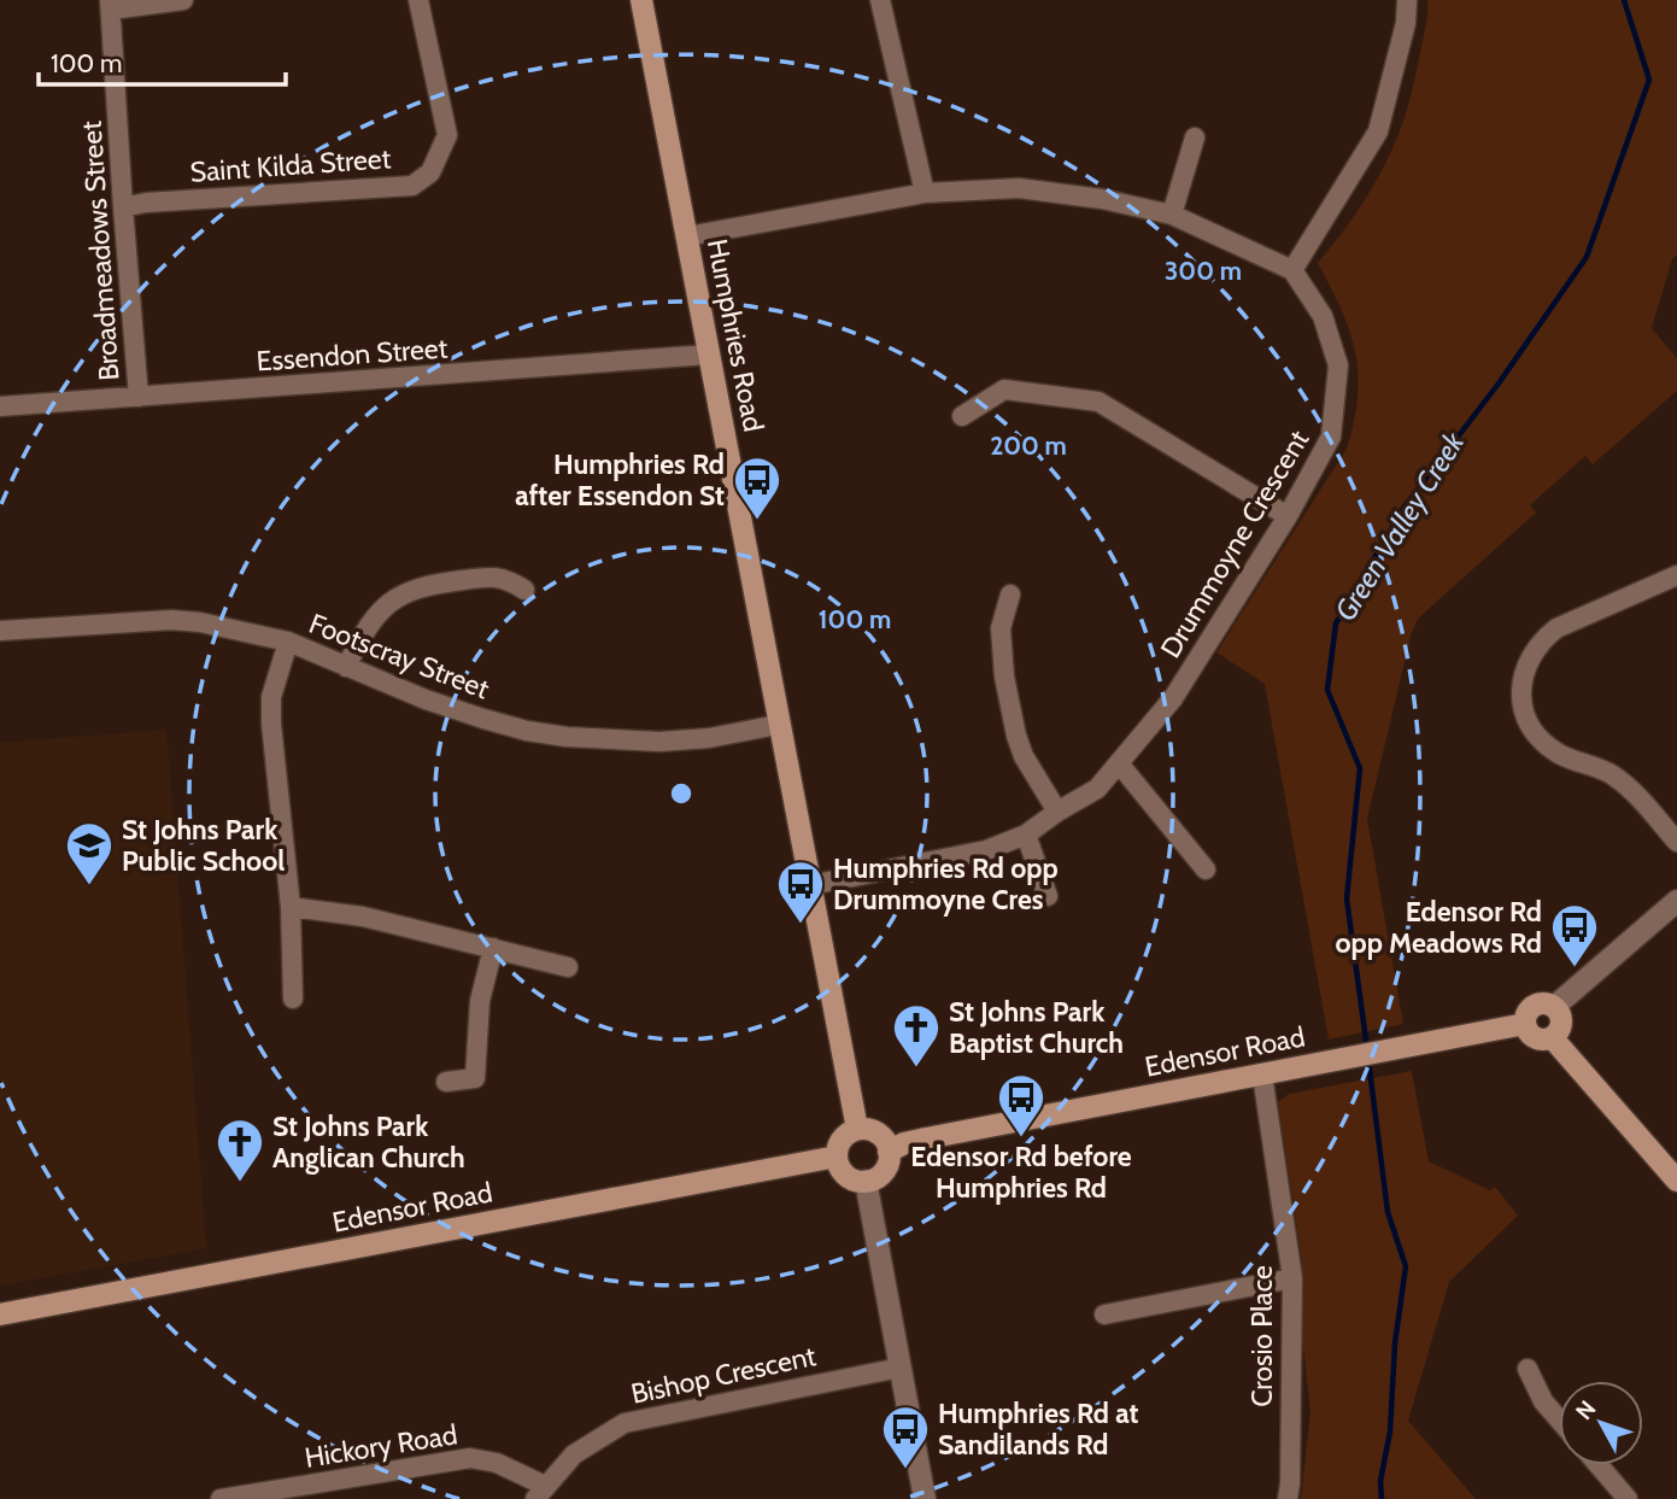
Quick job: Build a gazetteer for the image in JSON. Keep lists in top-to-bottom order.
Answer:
{
  "streets": {
    "main road": ["Humphries Road", "Edensor Road"],
    "street": [
      "Saint Kilda Street",
      "Broadmeadows Street",
      "Essendon Street",
      "Drummoyne Crescent",
      "Footscray Street",
      "Crosio Place",
      "Bishop Crescent",
      "Hickory Road"
    ]
  },
  "crossings": [
    ["Saint Kilda Street", "Broadmeadows Street"],
    ["Broadmeadows Street", "Essendon Street"],
    ["Humphries Road", "Essendon Street"],
    ["Humphries Road", "Drummoyne Crescent"],
    ["Humphries Road", "Footscray Street"],
    ["Humphries Road", "Edensor Road"],
    ["Edensor Road", "Crosio Place"],
    ["Bishop Crescent", "Hickory Road"]
  ],
  "water": ["Green Valley Creek"],
  "places": {
    "bus stop": [
      "Humphries Rd after Essendon St",
      "Humphries Rd opp Drummoyne Cres",
      "Edensor Rd opp Meadows Rd",
      "Edensor Rd before Humphries Rd",
      "Humphries Rd at Sandilands Rd"
    ],
    "school or university": ["St Johns Park Public School"],
    "church": ["St Johns Park Baptist Church", "St Johns Park Anglican Church"]
  },
  "scale_bar": "100 m",
  "north": "top left",
  "rings": ["300 m", "200 m", "100 m"]
}
